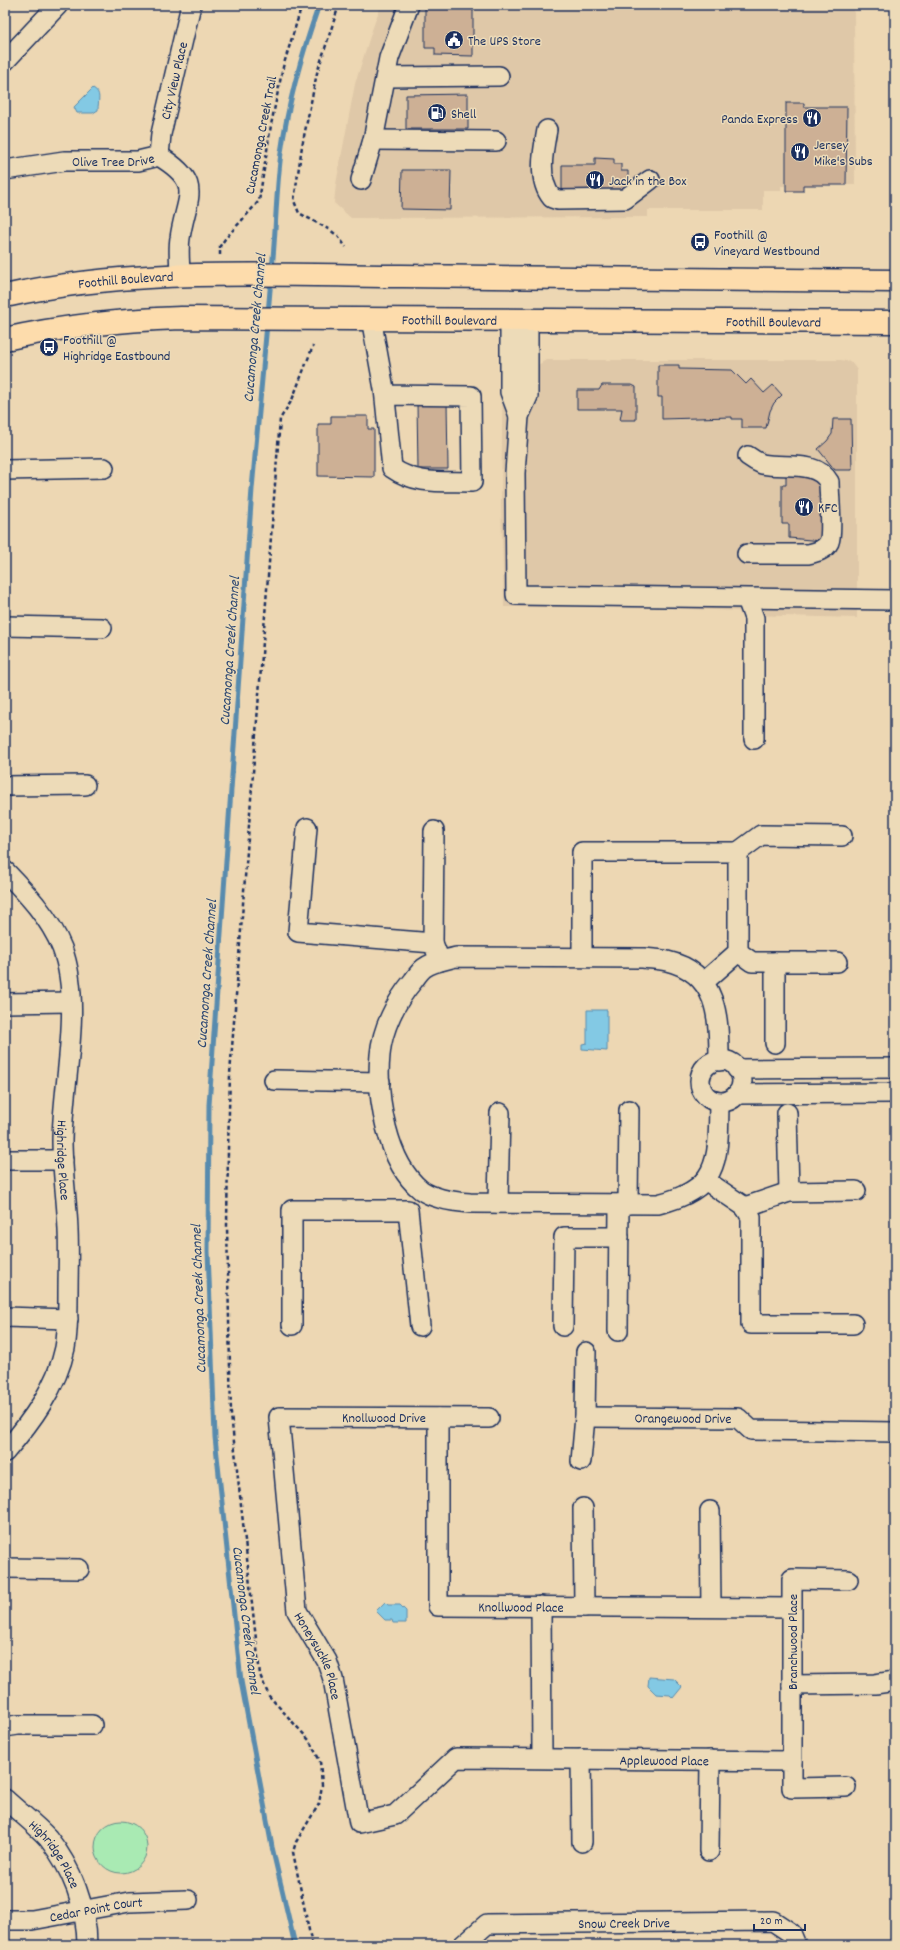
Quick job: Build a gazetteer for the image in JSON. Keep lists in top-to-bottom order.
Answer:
{
  "streets": {
    "main road": ["Foothill Boulevard"],
    "street": [
      "City View Place",
      "Olive Tree Drive",
      "Highridge Place",
      "Knollwood Drive",
      "Orangewood Drive",
      "Knollwood Place",
      "Branchwood Place",
      "Honeysuckle Place",
      "Applewood Place",
      "Cedar Point Court",
      "Snow Creek Drive"
    ],
    "path": ["Cucamonga Creek Trail"]
  },
  "crossings": [
    ["City View Place", "Olive Tree Drive"],
    ["Olive Tree Drive", "Foothill Boulevard"],
    ["Highridge Place", "Cedar Point Court"],
    ["Knollwood Drive", "Knollwood Place"],
    ["Knollwood Drive", "Honeysuckle Place"],
    ["Knollwood Place", "Branchwood Place"],
    ["Branchwood Place", "Applewood Place"],
    ["Honeysuckle Place", "Applewood Place"]
  ],
  "water": ["Cucamonga Creek Channel"],
  "places": {
    "public building": ["The UPS Store"],
    "fuel station": ["Shell"],
    "restaurant": [
      "Panda Express",
      "Jersey Mike's Subs",
      "Jack in the Box",
      "KFC"
    ],
    "bus stop": ["Foothill @ Vineyard Westbound", "Foothill @ Highridge Eastbound"]
  },
  "scale_bar": "20 m"
}
